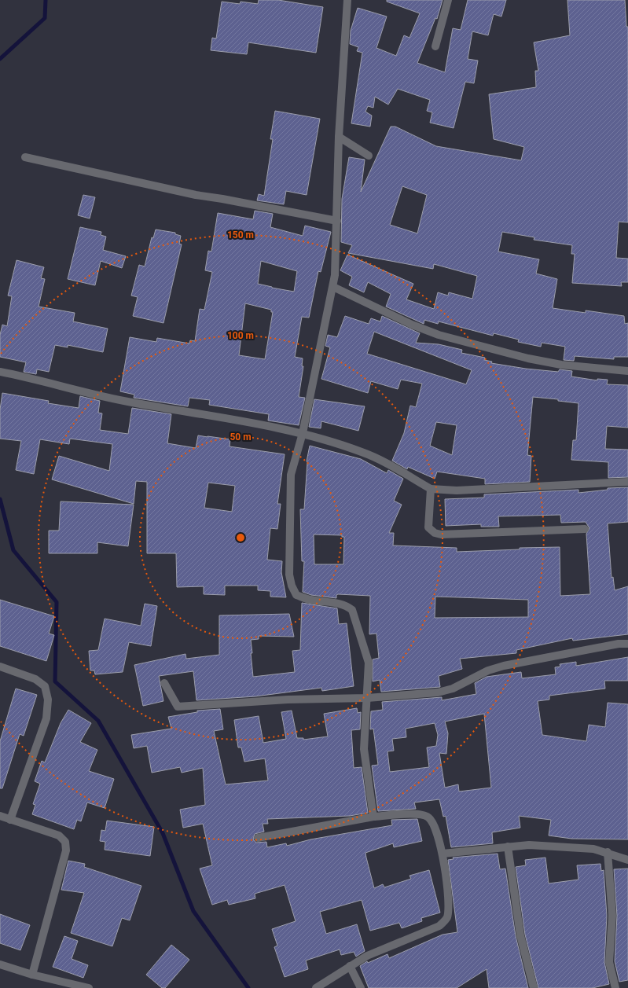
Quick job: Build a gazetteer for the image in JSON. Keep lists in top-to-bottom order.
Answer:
{
  "rings": ["150 m", "100 m", "50 m"]
}
